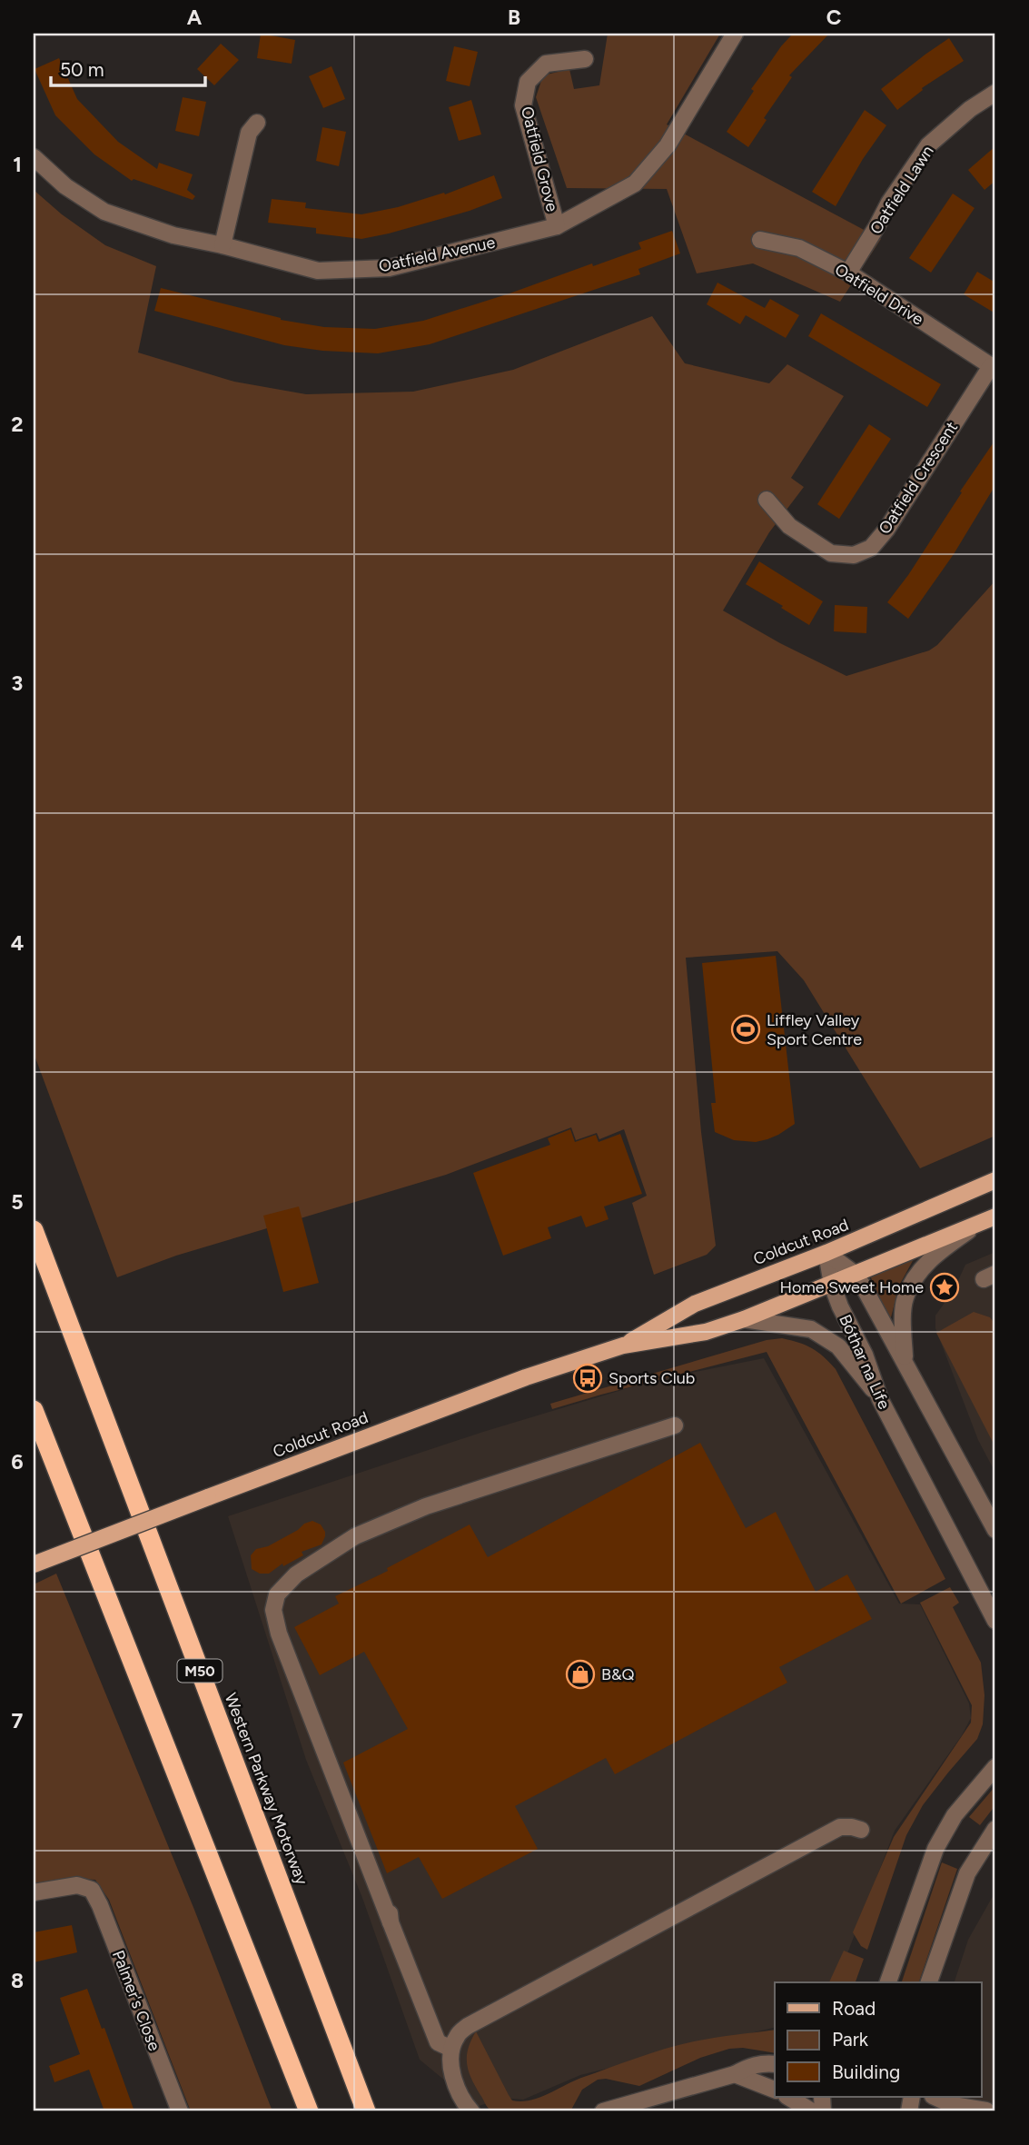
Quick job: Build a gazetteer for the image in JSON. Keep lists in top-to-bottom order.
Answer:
{
  "streets": {
    "highway": ["M50", "Western Parkway Motorway"],
    "main road": ["Coldcut Road"],
    "street": [
      "Oatfield Grove",
      "Oatfield Lawn",
      "Oatfield Avenue",
      "Oatfield Drive",
      "Oatfield Crescent",
      "Bóthar na Life",
      "Palmer's Close"
    ]
  },
  "crossings": [
    ["Oatfield Grove", "Oatfield Avenue"],
    ["Oatfield Lawn", "Oatfield Drive"],
    ["Oatfield Drive", "Oatfield Crescent"],
    ["Coldcut Road", "Bóthar na Life"]
  ],
  "places": {
    "sports": ["Liffley Valley Sport Centre"],
    "place": ["Home Sweet Home"],
    "bus stop": ["Sports Club"],
    "shop": ["B&Q"]
  },
  "legend": ["Road", "Park", "Building"],
  "scale_bar": "50 m",
  "grid": {
    "columns": ["A", "B", "C"],
    "rows": [
      "1",
      "2",
      "3",
      "4",
      "5",
      "6",
      "7",
      "8"
    ]
  }
}
